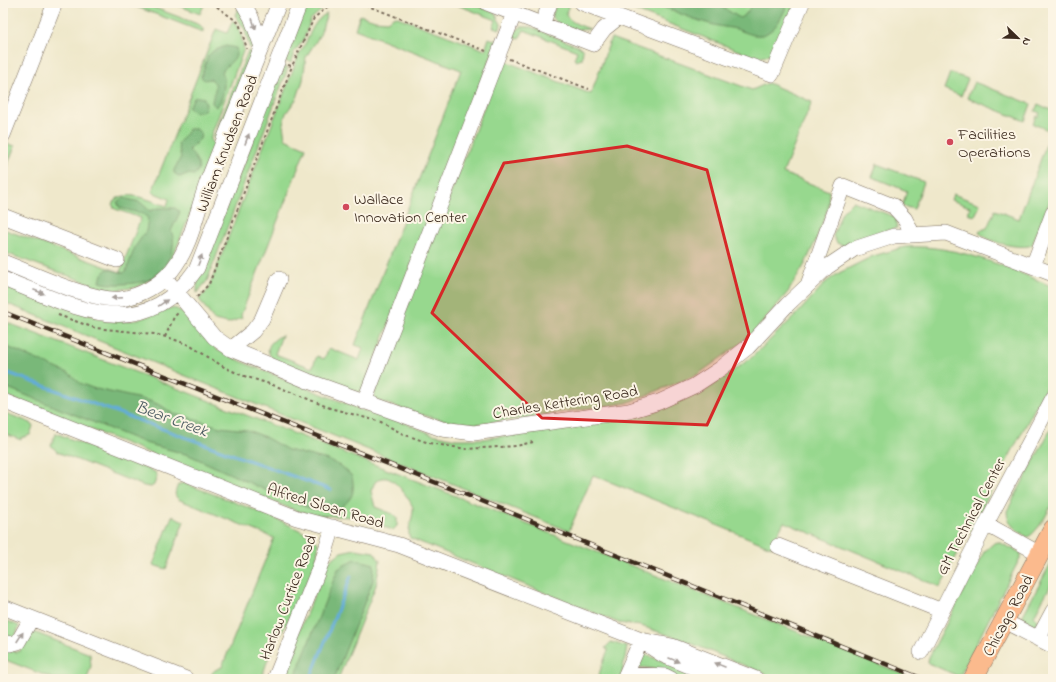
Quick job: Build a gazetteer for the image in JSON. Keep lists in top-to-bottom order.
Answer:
{
  "streets": {
    "main road": ["Chicago Road"],
    "lane": [
      "William Knudsen Road",
      "Charles Kettering Road",
      "Alfred Sloan Road",
      "GM Technical Center",
      "Harlow Curtice Road"
    ]
  },
  "crossings": [
    ["William Knudsen Road", "Charles Kettering Road"],
    ["Alfred Sloan Road", "Harlow Curtice Road"]
  ],
  "water": ["Bear Creek"],
  "places": ["Facilities Operations", "Wallace Innovation Center"],
  "north": "bottom right"
}
